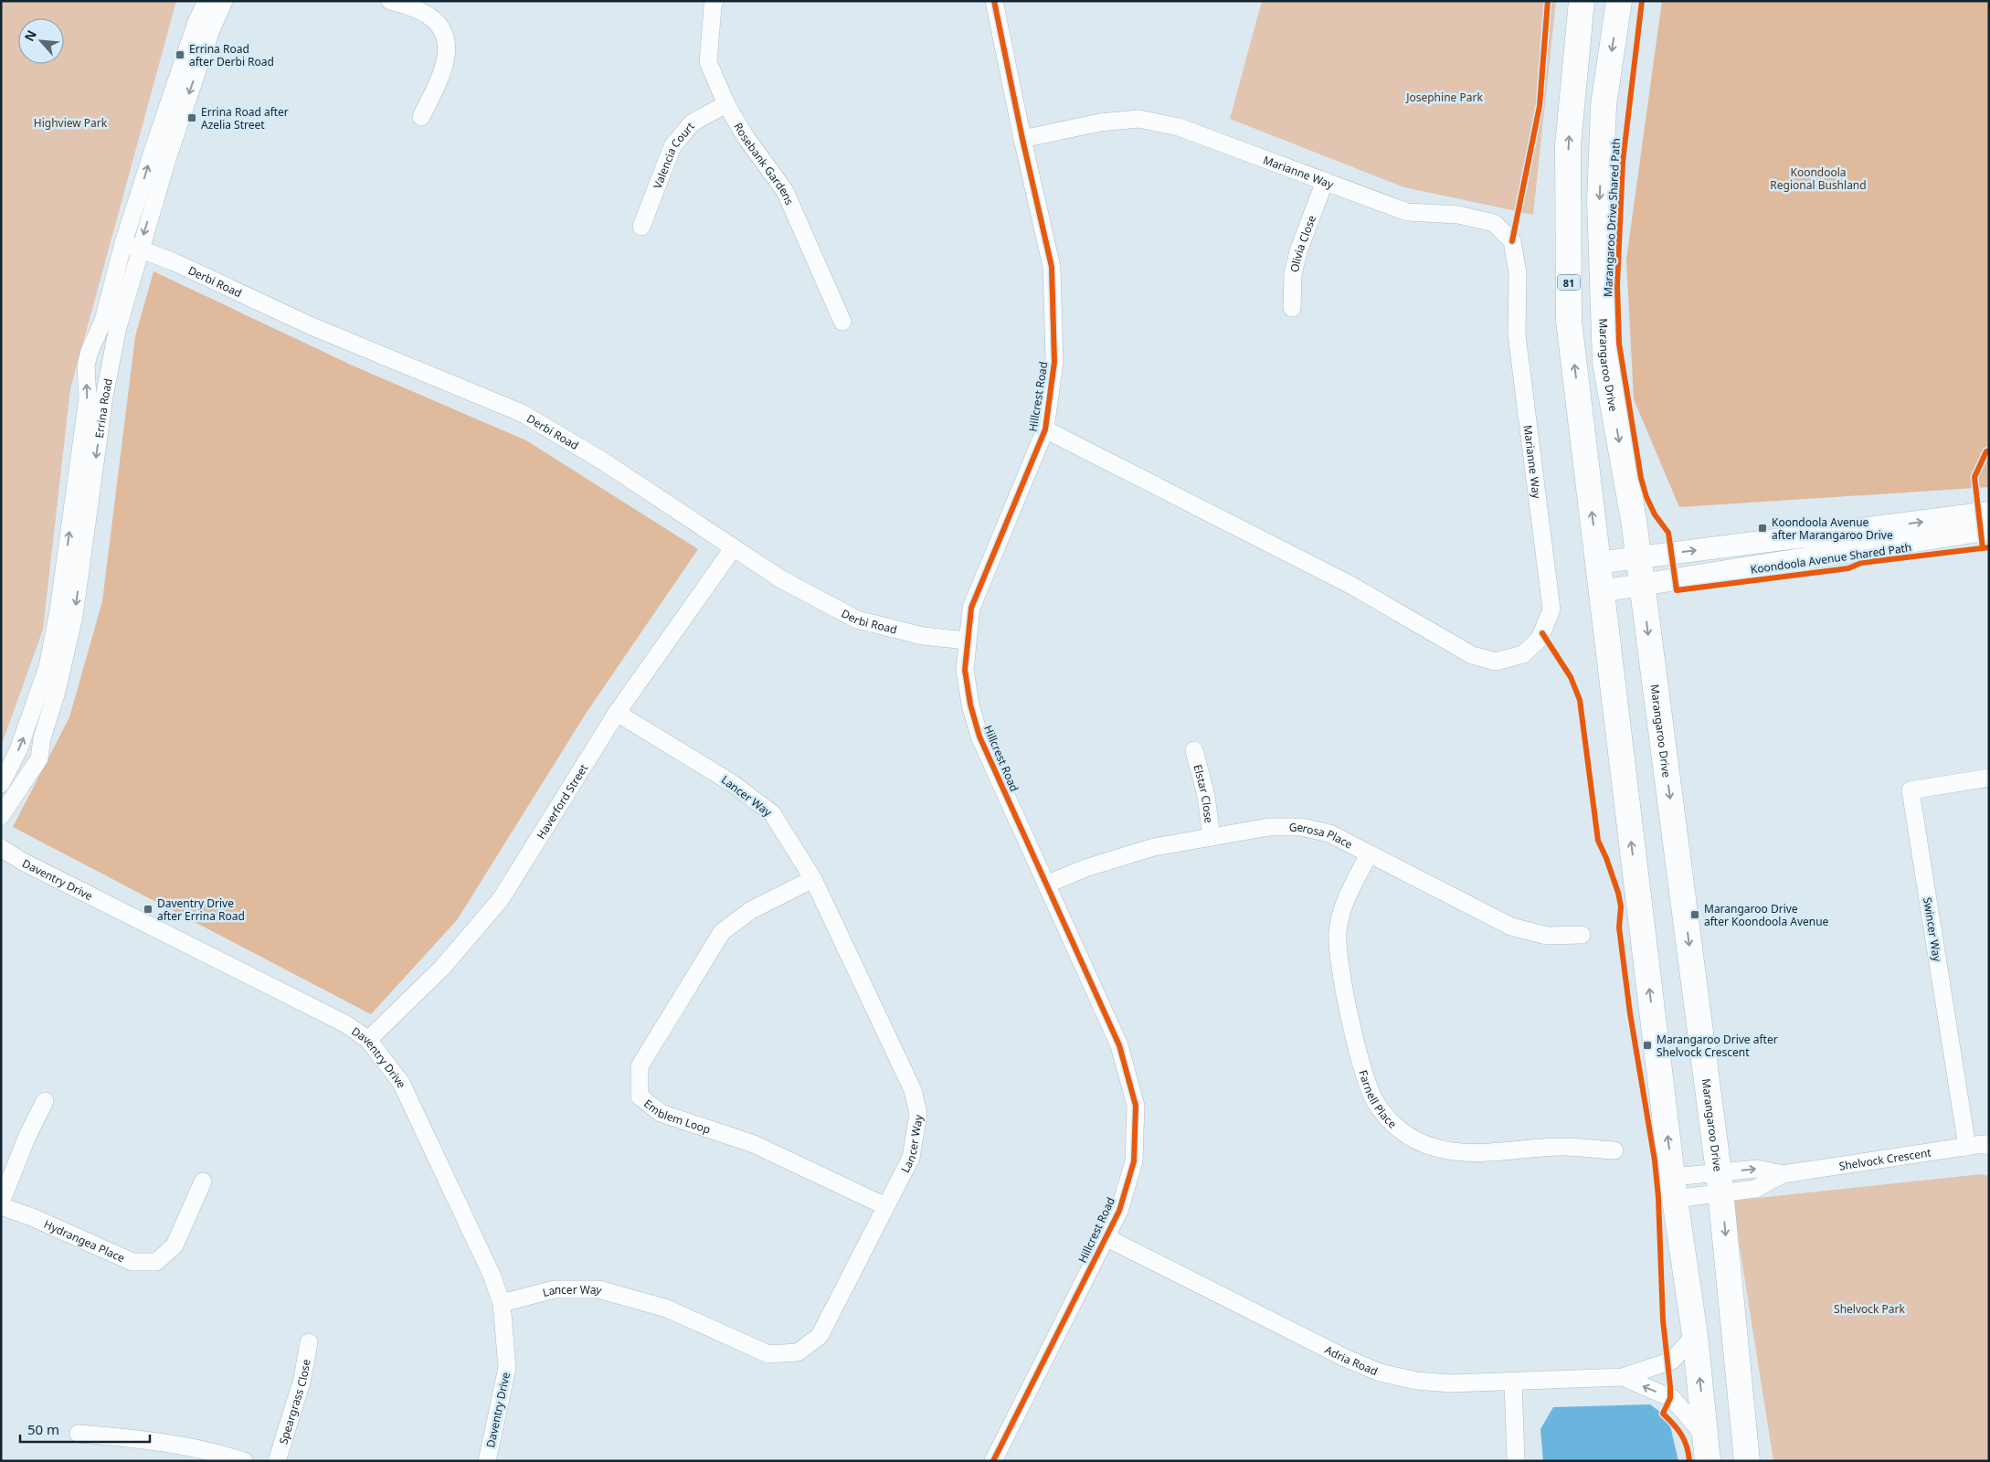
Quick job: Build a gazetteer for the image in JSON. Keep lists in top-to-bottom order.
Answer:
{
  "streets": {
    "main road": ["81", "Marangaroo Drive"],
    "street": [
      "Valencia Court",
      "Rosebank Gardens",
      "Marianne Way",
      "Olivia Close",
      "Derbi Road",
      "Hillcrest Road",
      "Errina Road",
      "Elstar Close",
      "Lancer Way",
      "Haverford Street",
      "Gerosa Place",
      "Daventry Drive",
      "Swincer Way",
      "Farnell Place",
      "Emblem Loop",
      "Shelvock Crescent",
      "Hydrangea Place",
      "Adria Road",
      "Speargrass Close"
    ],
    "cycle path": ["Marangaroo Drive Shared Path"]
  },
  "crossings": [
    ["Valencia Court", "Rosebank Gardens"],
    ["Marianne Way", "Olivia Close"],
    ["Marianne Way", "Hillcrest Road"],
    ["Derbi Road", "Hillcrest Road"],
    ["Derbi Road", "Errina Road"],
    ["Derbi Road", "Haverford Street"],
    ["81", "Shelvock Crescent"],
    ["81", "Adria Road"],
    ["Marangaroo Drive", "Shelvock Crescent"],
    ["Hillcrest Road", "Gerosa Place"],
    ["Hillcrest Road", "Adria Road"],
    ["Elstar Close", "Gerosa Place"],
    ["Lancer Way", "Haverford Street"],
    ["Lancer Way", "Daventry Drive"],
    ["Lancer Way", "Emblem Loop"],
    ["Haverford Street", "Daventry Drive"],
    ["Gerosa Place", "Farnell Place"],
    ["Swincer Way", "Shelvock Crescent"]
  ],
  "parks": [
    "Josephine Park",
    "Highview Park",
    "Koondoola Regional Bushland",
    "Shelvock Park"
  ],
  "places": {
    "transit": [
      "Errina Road after Derbi Road",
      "Errina Road after Azelia Street",
      "Koondoola Avenue after Marangaroo Drive",
      "Daventry Drive after Errina Road",
      "Marangaroo Drive after Koondoola Avenue",
      "Marangaroo Drive after Shelvock Crescent"
    ]
  },
  "scale_bar": "50 m",
  "north": "top left"
}
